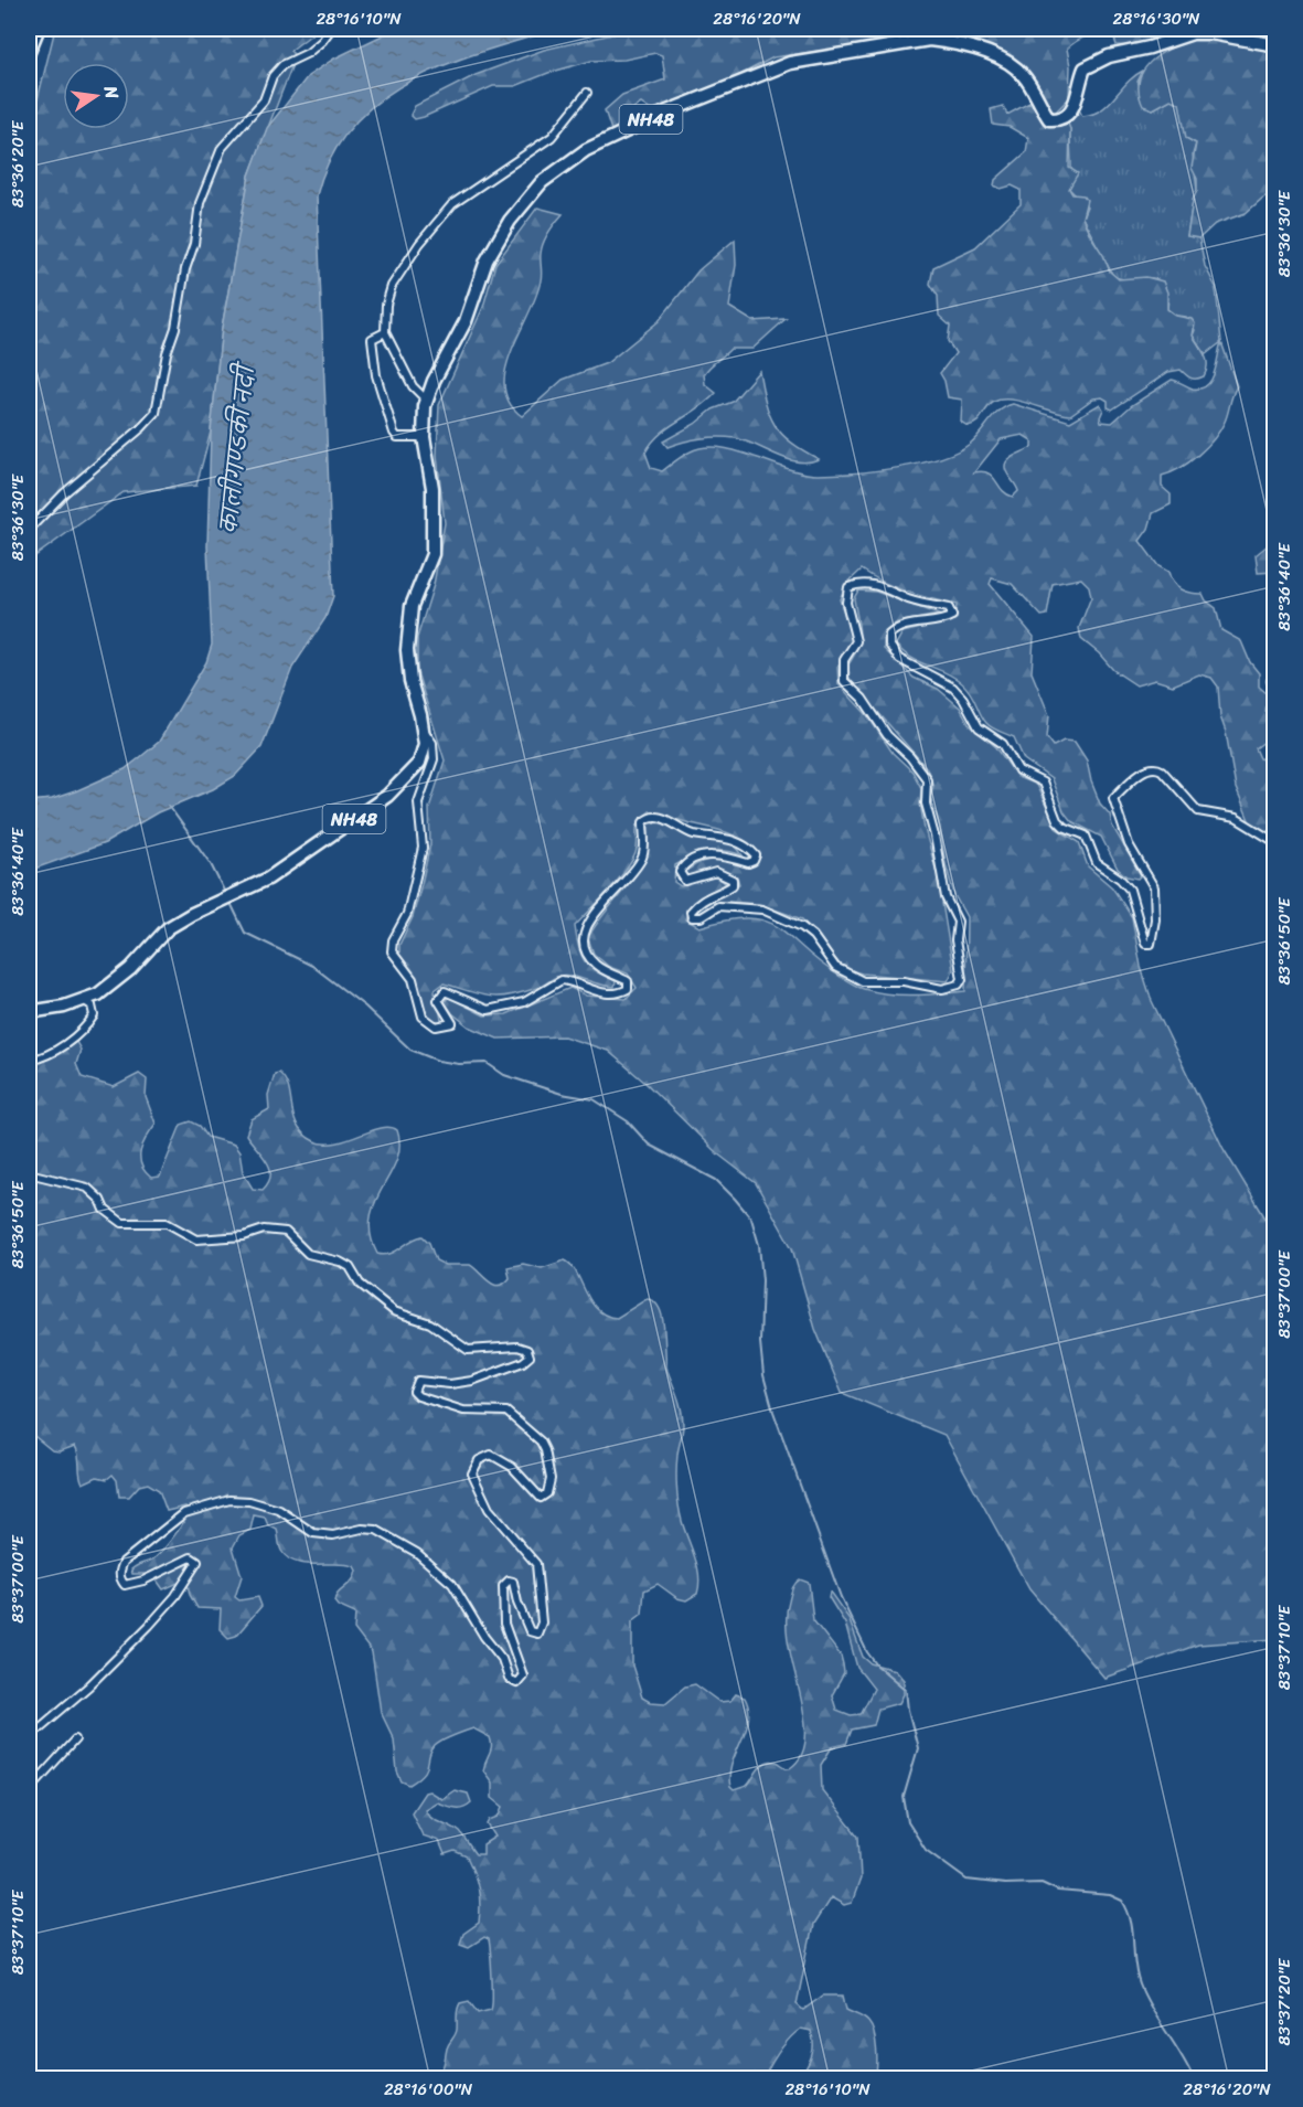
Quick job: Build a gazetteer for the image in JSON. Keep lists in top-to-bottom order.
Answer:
{
  "streets": {
    "highway": ["NH48"]
  },
  "water": ["कालीगण्डकी नदी"],
  "north": "right",
  "coordinates": [
    "28°16'10\"N",
    "28°16'20\"N",
    "28°16'30\"N",
    "83°36'20\"E",
    "83°36'30\"E",
    "83°36'40\"E",
    "83°36'50\"E",
    "83°37'00\"E",
    "83°37'10\"E",
    "83°37'20\"E",
    "28°16'00\"N"
  ]
}
